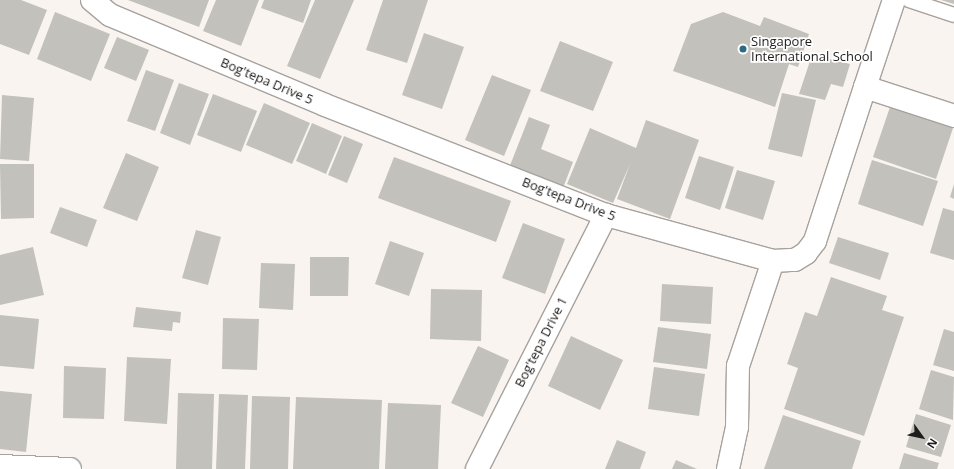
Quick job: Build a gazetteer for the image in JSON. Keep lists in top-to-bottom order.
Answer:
{
  "streets": {
    "street": ["Bog'tepa Drive 5", "Bog'tepa Drive 1"]
  },
  "crossings": [
    ["Bog'tepa Drive 5", "Bog'tepa Drive 1"]
  ],
  "places": ["Singapore International School"],
  "north": "bottom right"
}
